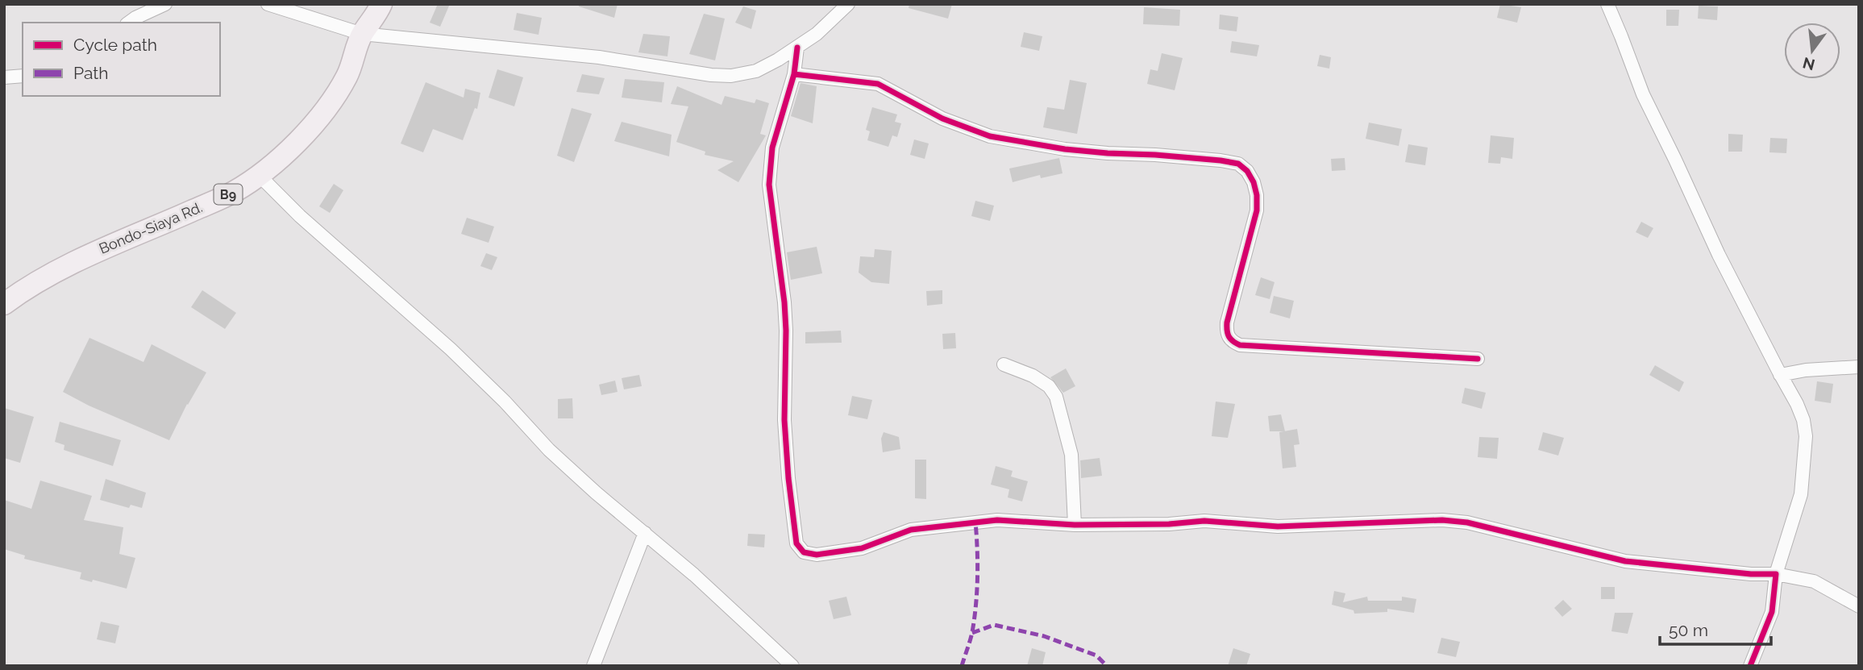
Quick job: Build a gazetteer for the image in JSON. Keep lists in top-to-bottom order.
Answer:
{
  "streets": {
    "highway": ["B9", "Bondo-Siaya Rd."]
  },
  "legend": ["Cycle path", "Path"],
  "scale_bar": "50 m",
  "north": "bottom"
}
